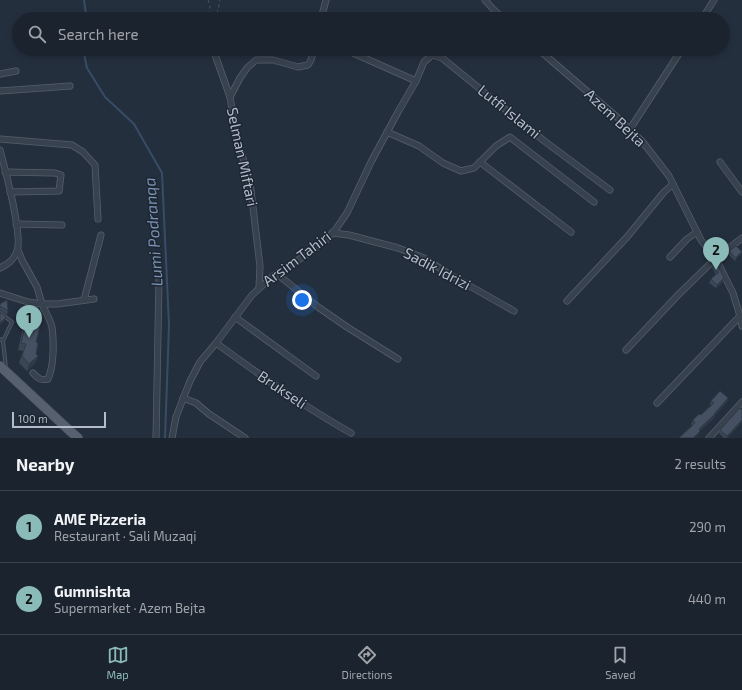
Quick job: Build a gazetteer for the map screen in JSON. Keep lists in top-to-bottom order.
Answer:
{
  "streets": {
    "street": [
      "Lutfi Islami",
      "Azem Bejta",
      "Selman Miftari",
      "Arsim Tahiri",
      "Sadik Idrizi",
      "Brukseli"
    ]
  },
  "crossings": [
    ["Lutfi Islami", "Arsim Tahiri"],
    ["Selman Miftari", "Arsim Tahiri"],
    ["Arsim Tahiri", "Sadik Idrizi"],
    ["Arsim Tahiri", "Brukseli"]
  ],
  "water": ["Lumi Podranqa"],
  "scale_bar": "100 m",
  "page": {
    "search": "Search here",
    "pins": ["2", "1"],
    "scale": "100 m",
    "heading": ["Nearby", "2 results"],
    "list": [
      {
        "mark": "1",
        "name": "AME Pizzeria",
        "note": "Restaurant · Sali Muzaqi",
        "value": "290 m"
      },
      {
        "mark": "2",
        "name": "Gumnishta",
        "note": "Supermarket · Azem Bejta",
        "value": "440 m"
      }
    ],
    "nav": ["Map", "Directions", "Saved"]
  }
}
